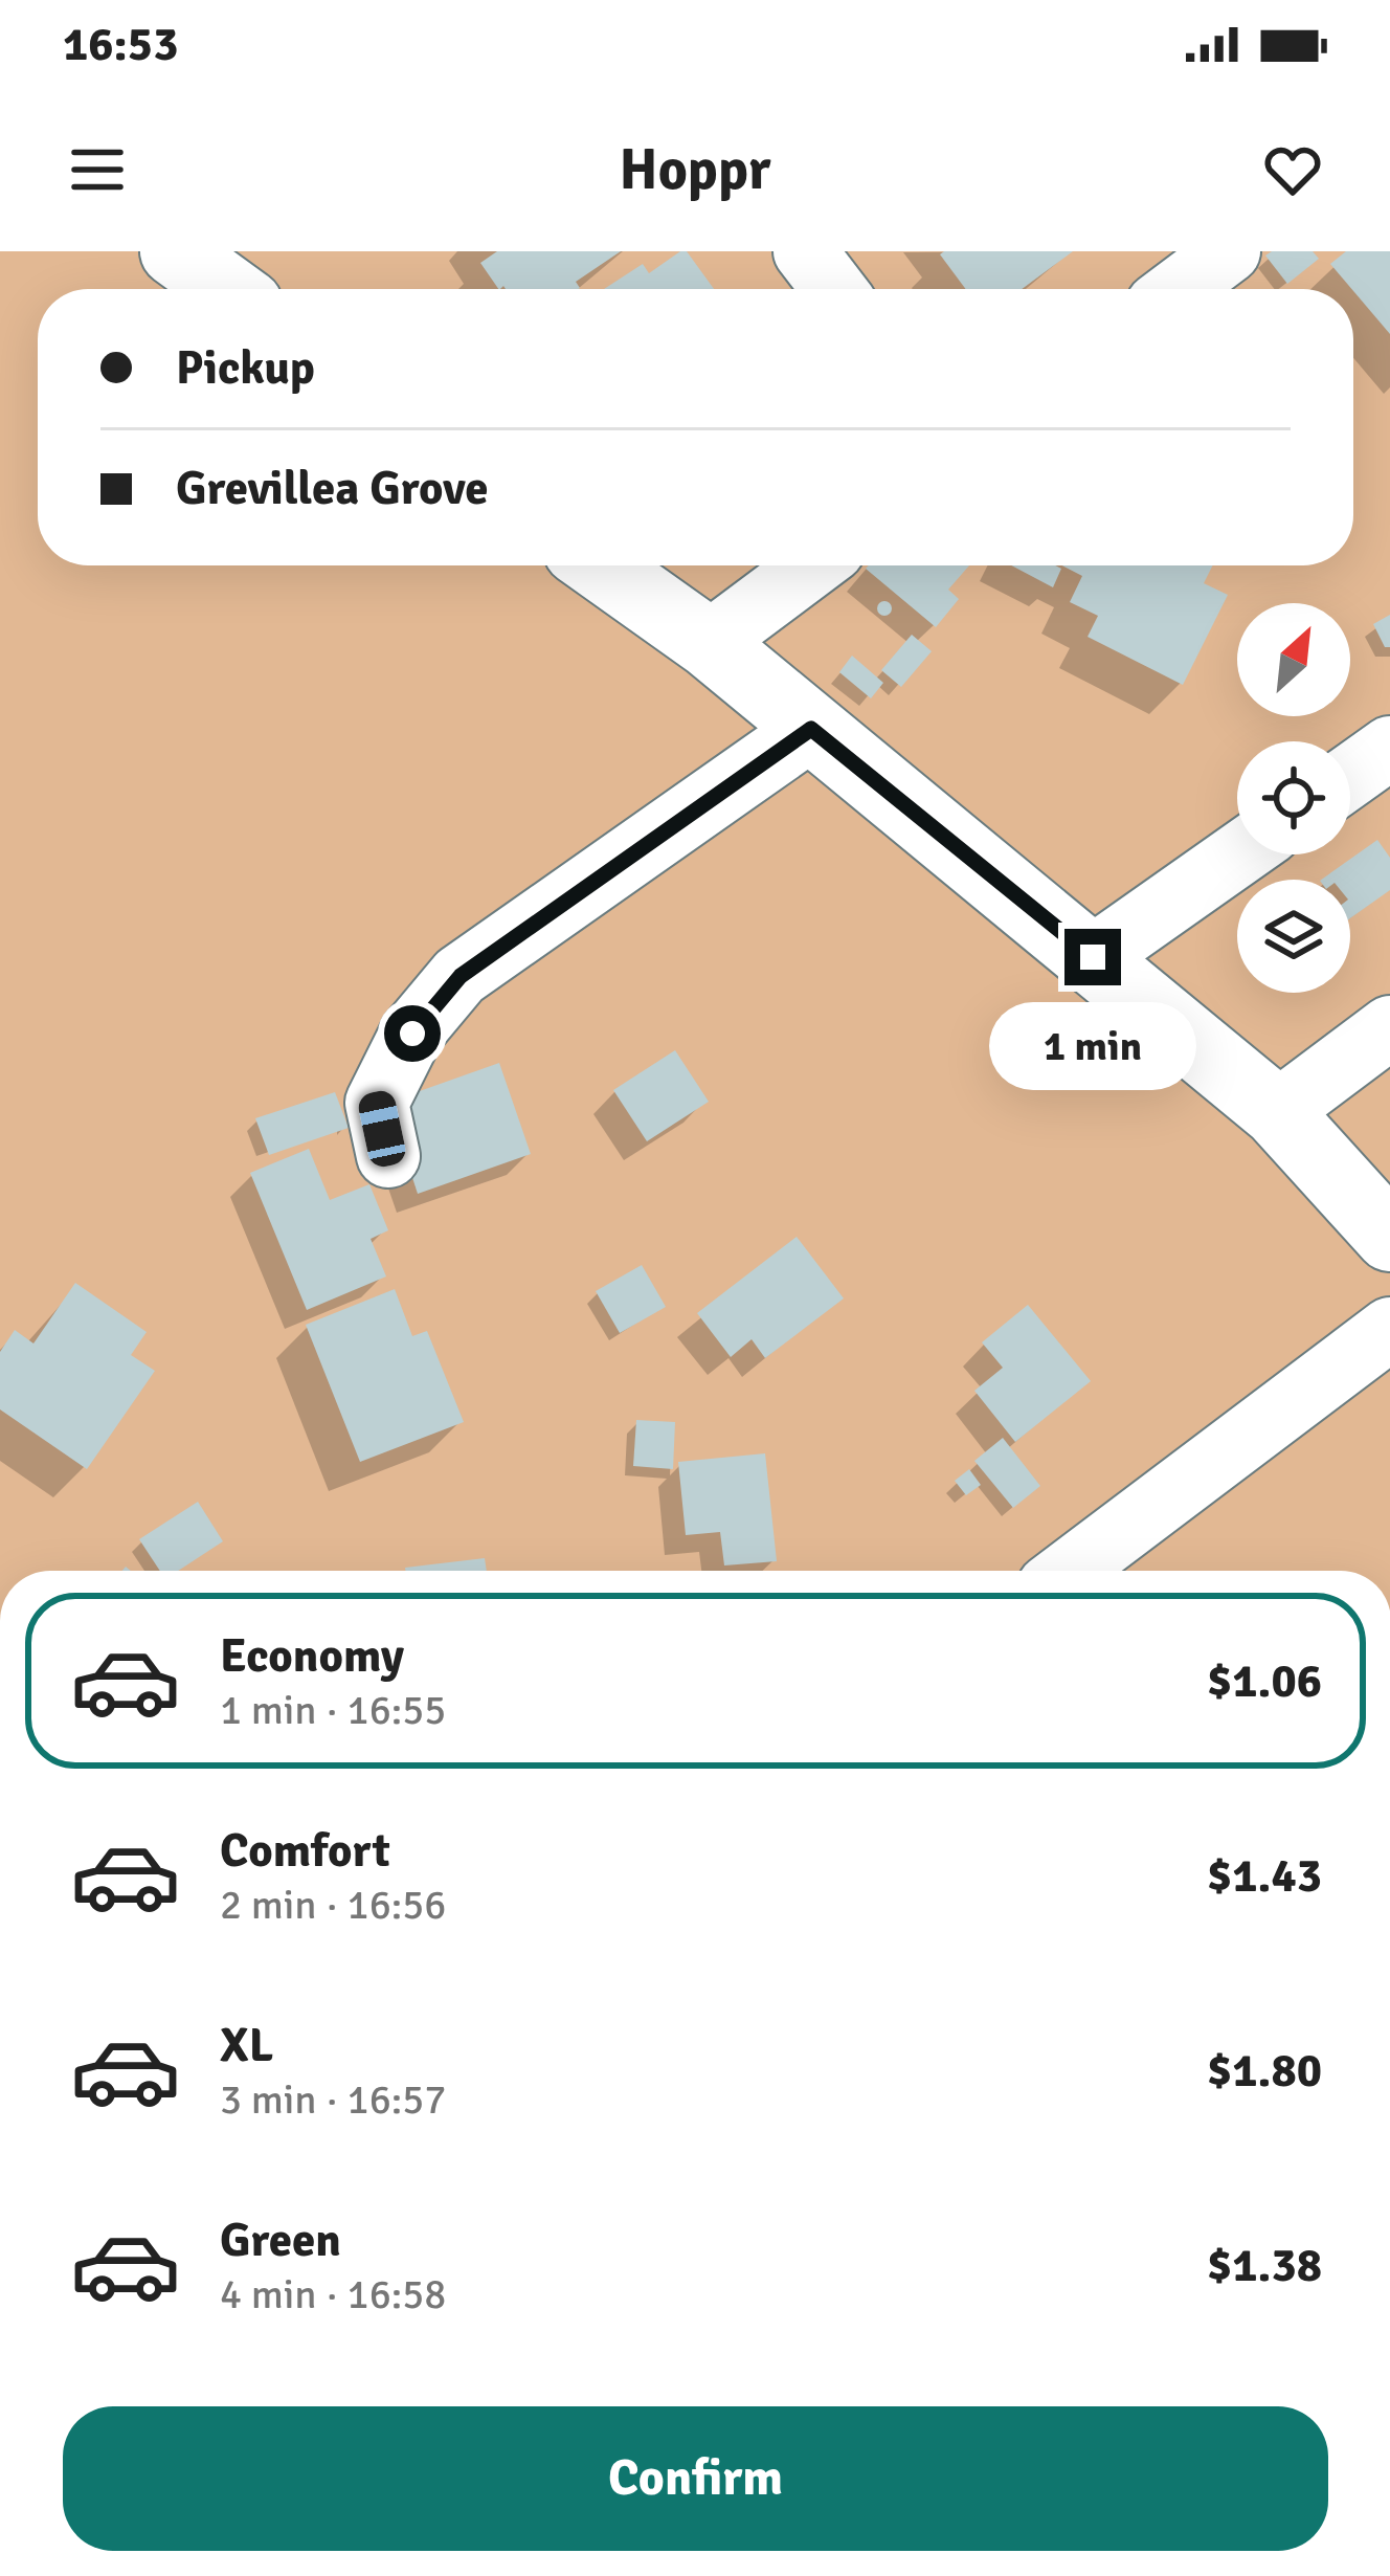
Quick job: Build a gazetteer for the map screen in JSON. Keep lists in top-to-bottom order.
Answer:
{
  "north": "top right",
  "page": {
    "status": "16:53",
    "header": "Hoppr",
    "banner": ["Pickup", "Grevillea Grove"],
    "bubble": "1 min",
    "list": [
      {
        "name": "Economy",
        "note": "1 min · 16:55",
        "value": "$1.06"
      },
      {
        "name": "Comfort",
        "note": "2 min · 16:56",
        "value": "$1.43"
      },
      {
        "name": "XL",
        "note": "3 min · 16:57",
        "value": "$1.80"
      },
      {
        "name": "Green",
        "note": "4 min · 16:58",
        "value": "$1.38"
      }
    ],
    "buttons": "Confirm"
  }
}
